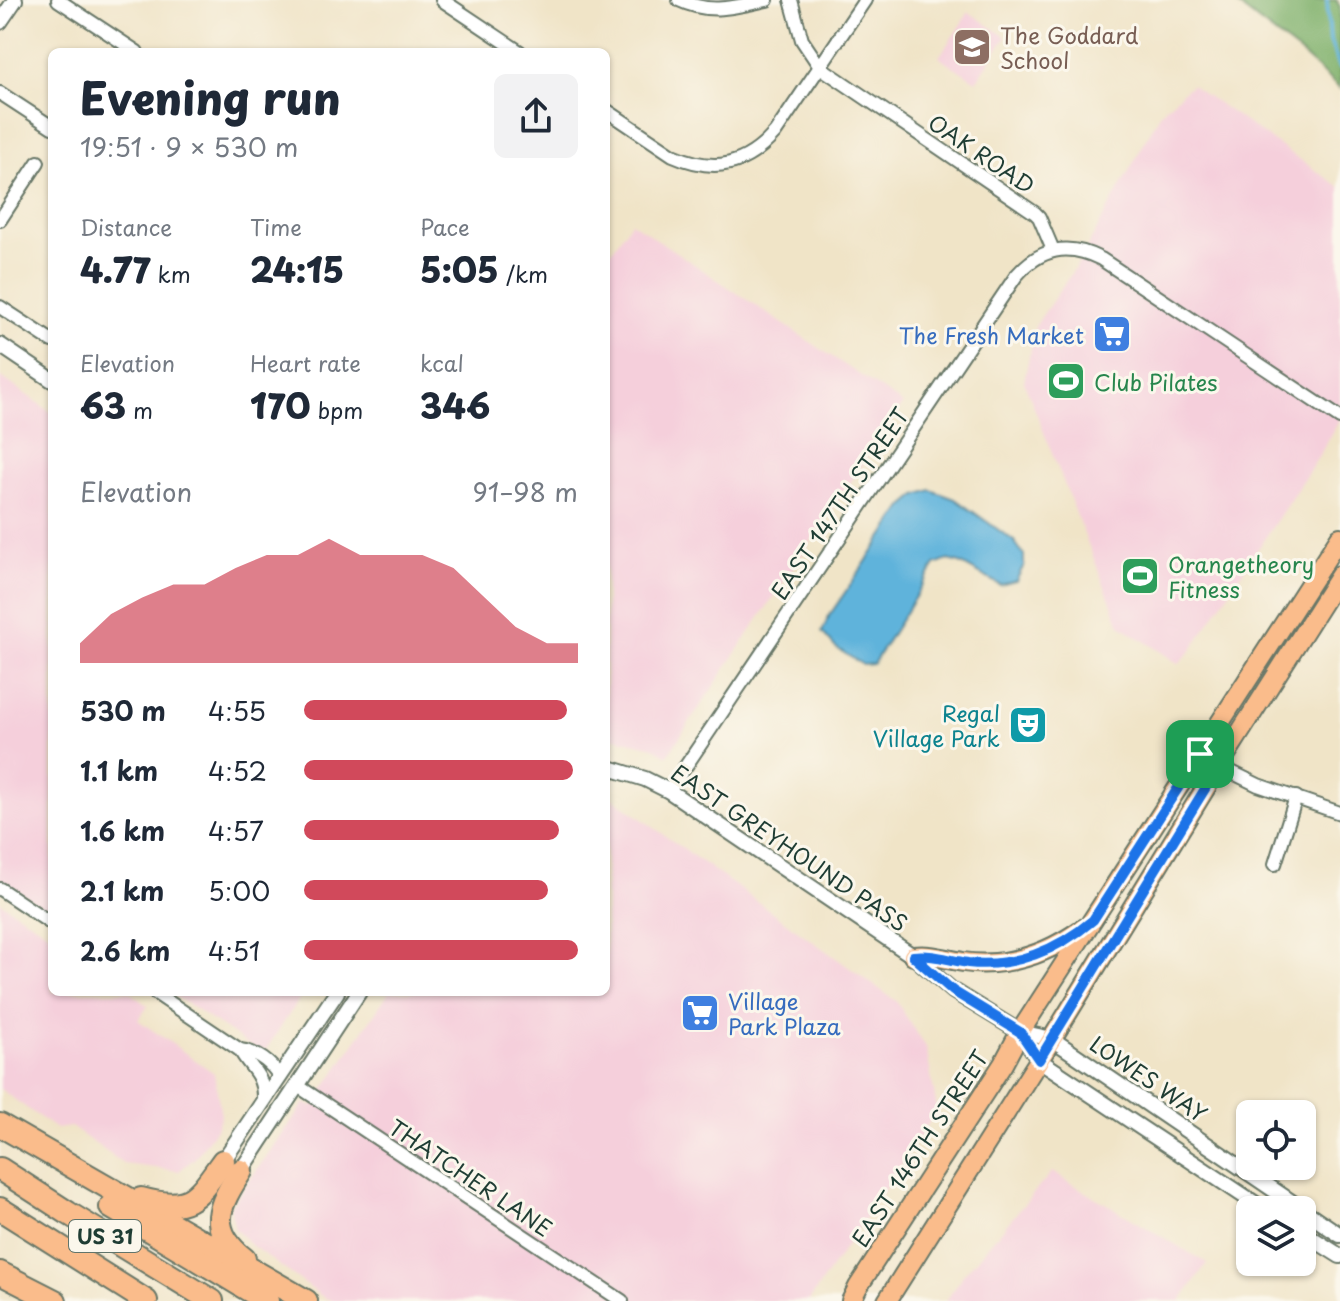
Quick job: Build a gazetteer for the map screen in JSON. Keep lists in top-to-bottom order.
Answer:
{
  "streets": {
    "highway": ["US 31"],
    "main road": ["EAST 146TH STREET"],
    "street": [
      "OAK ROAD",
      "EAST 147TH STREET",
      "EAST GREYHOUND PASS",
      "LOWES WAY",
      "THATCHER LANE"
    ]
  },
  "crossings": [
    ["OAK ROAD", "EAST 147TH STREET"],
    ["EAST 147TH STREET", "EAST GREYHOUND PASS"],
    ["EAST GREYHOUND PASS", "LOWES WAY"],
    ["EAST GREYHOUND PASS", "EAST 146TH STREET"],
    ["LOWES WAY", "EAST 146TH STREET"]
  ],
  "places": {
    "school or university": ["The Goddard School"],
    "supermarket": ["The Fresh Market", "Village Park Plaza"],
    "sports": ["Club Pilates", "Orangetheory Fitness"],
    "theatre": ["Regal Village Park"]
  },
  "page": {
    "heading": ["Evening run", "19:51 · 9 × 530 m"],
    "stats": [
      ["Distance", "4.77 km"],
      ["Time", "24:15"],
      ["Pace", "5:05 /km"],
      ["Elevation", "63 m"],
      ["Heart rate", "170 bpm"],
      ["kcal", "346"]
    ],
    "chart": ["Elevation", "91–98 m"],
    "list": [
      {
        "name": "530 m",
        "note": "4:55"
      },
      {
        "name": "1.1 km",
        "note": "4:52"
      },
      {
        "name": "1.6 km",
        "note": "4:57"
      },
      {
        "name": "2.1 km",
        "note": "5:00"
      },
      {
        "name": "2.6 km",
        "note": "4:51"
      }
    ]
  }
}
